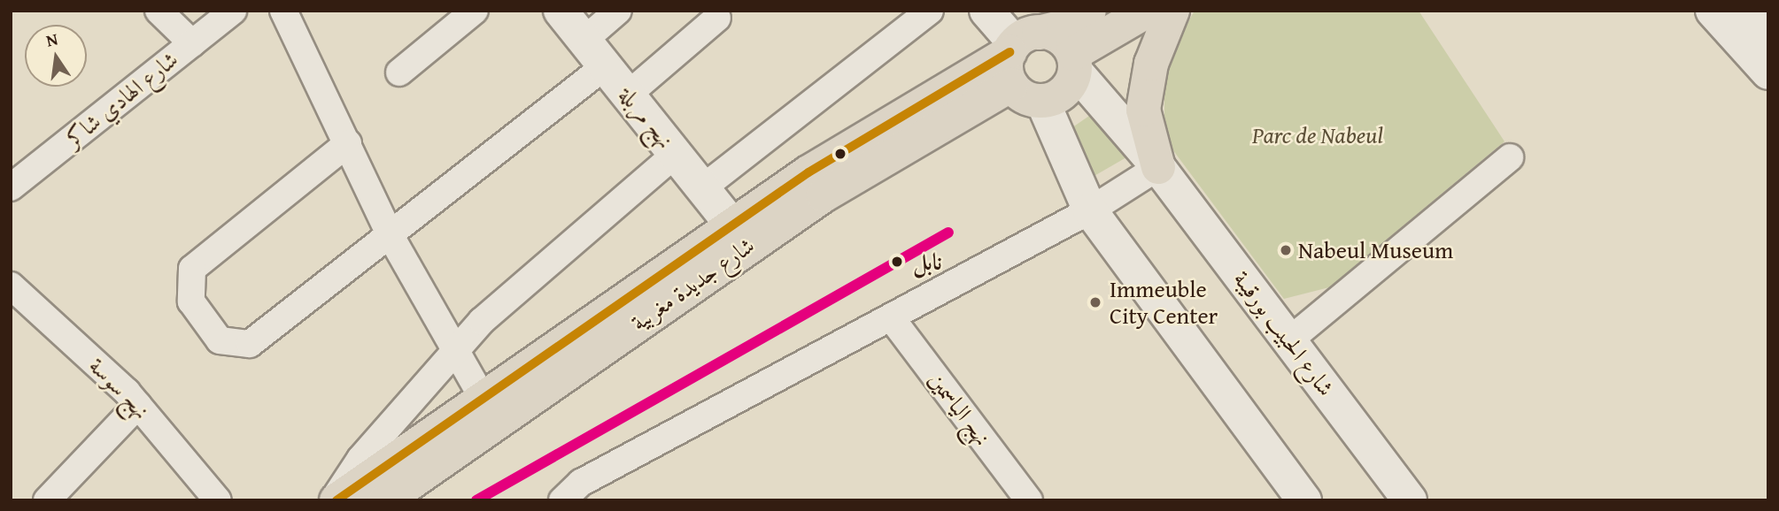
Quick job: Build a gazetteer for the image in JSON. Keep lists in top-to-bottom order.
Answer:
{
  "streets": {
    "main road": ["شارع جديدة مغربية"],
    "street": [
      "شارع الهادي شاكر",
      "نهج مربلة",
      "شارع الحبيب بورقيبة",
      "نهج سوسة",
      "نهج الياسمين"
    ]
  },
  "crossings": [
    ["نهج مربلة", "شارع جديدة مغربية"],
    ["شارع جديدة مغربية", "شارع الحبيب بورقيبة"]
  ],
  "parks": ["Parc de Nabeul"],
  "places": ["Nabeul Museum", "نابل", "Immeuble City Center"],
  "north": "top"
}
